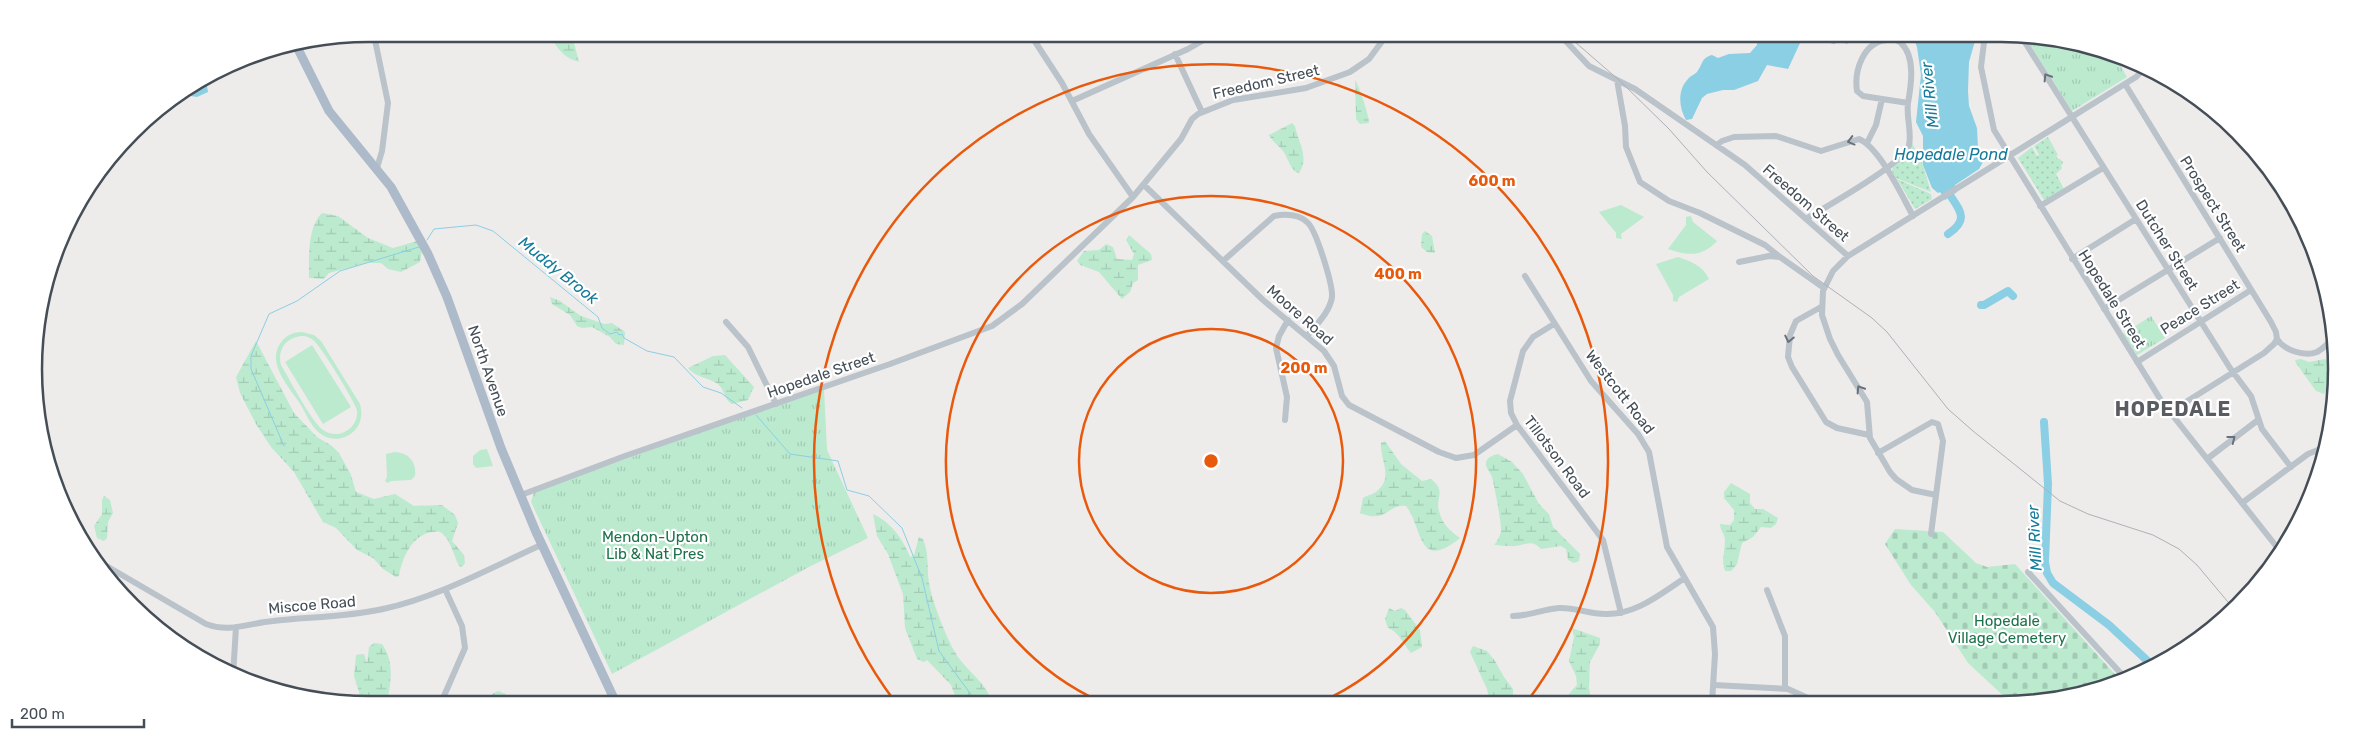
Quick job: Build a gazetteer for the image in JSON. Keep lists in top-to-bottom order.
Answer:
{
  "streets": {
    "main road": ["North Avenue"],
    "street": [
      "Freedom Street",
      "Prospect Street",
      "Dutcher Street",
      "Hopedale Street",
      "Peace Street",
      "Moore Road",
      "Westcott Road",
      "Tillotson Road",
      "Miscoe Road"
    ]
  },
  "crossings": [
    ["Freedom Street", "Prospect Street"],
    ["Freedom Street", "Dutcher Street"],
    ["Freedom Street", "Hopedale Street"],
    ["Freedom Street", "Moore Road"],
    ["Prospect Street", "Peace Street"],
    ["Dutcher Street", "Peace Street"],
    ["Hopedale Street", "Peace Street"],
    ["Hopedale Street", "North Avenue"],
    ["Moore Road", "Tillotson Road"],
    ["North Avenue", "Miscoe Road"],
    ["Westcott Road", "Tillotson Road"]
  ],
  "districts": ["HOPEDALE"],
  "water": ["Mill River", "Hopedale Pond", "Muddy Brook"],
  "parks": ["Mendon-Upton Lib & Nat Pres", "Hopedale Village Cemetery"],
  "scale_bar": "200 m",
  "rings": ["600 m", "400 m", "200 m"]
}
